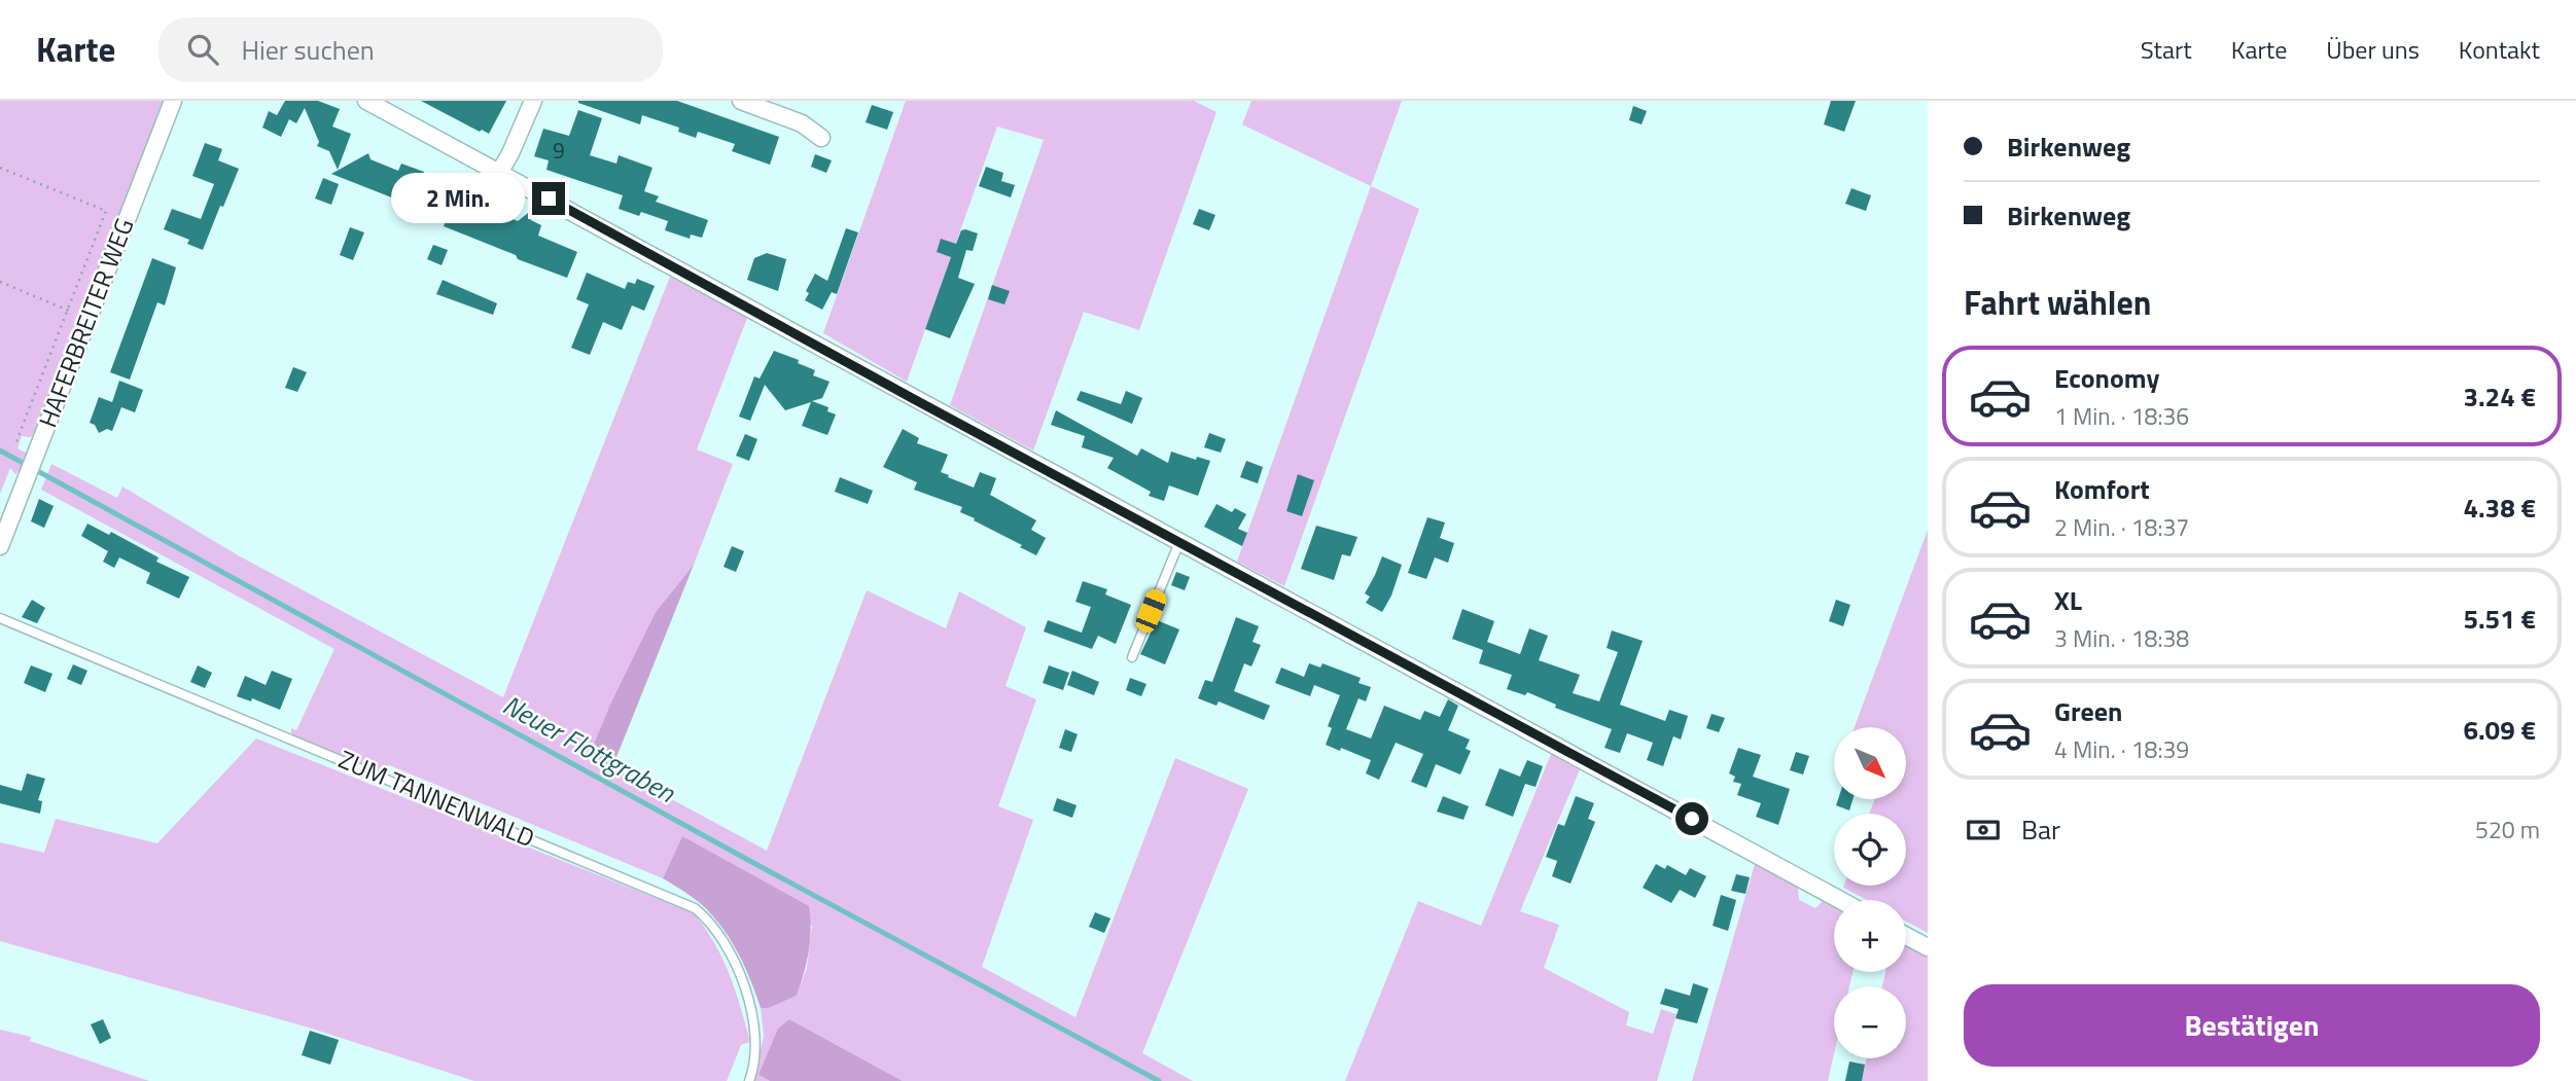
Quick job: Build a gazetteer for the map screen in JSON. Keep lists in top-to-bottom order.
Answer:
{
  "streets": {
    "street": ["HAFERBREITER WEG"],
    "lane": ["ZUM TANNENWALD"]
  },
  "water": ["Neuer Flottgraben"],
  "house_numbers": ["9"],
  "north": "bottom right",
  "page": {
    "header": "Karte",
    "search": "Hier suchen",
    "nav": [
      "Start",
      "Karte",
      "Über uns",
      "Kontakt"
    ],
    "banner": ["Birkenweg", "Birkenweg"],
    "bubble": "2 Min.",
    "heading": "Fahrt wählen",
    "list": [
      {
        "name": "Economy",
        "note": "1 Min. · 18:36",
        "value": "3.24 €"
      },
      {
        "name": "Komfort",
        "note": "2 Min. · 18:37",
        "value": "4.38 €"
      },
      {
        "name": "XL",
        "note": "3 Min. · 18:38",
        "value": "5.51 €"
      },
      {
        "name": "Green",
        "note": "4 Min. · 18:39",
        "value": "6.09 €"
      }
    ],
    "map_buttons": ["+", "−"],
    "pay": ["Bar", "520 m"],
    "buttons": "Bestätigen"
  }
}
